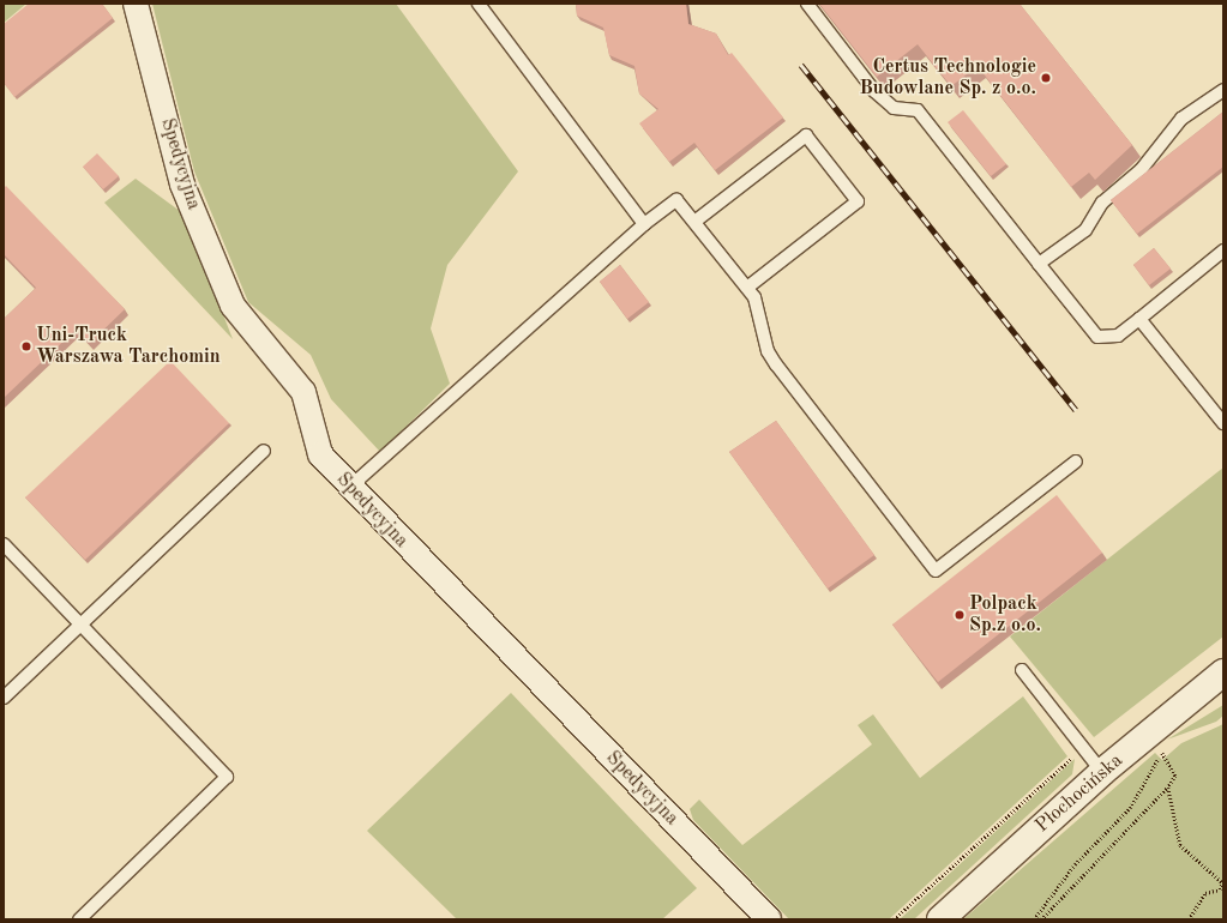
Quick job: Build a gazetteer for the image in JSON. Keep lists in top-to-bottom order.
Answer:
{
  "streets": {
    "main road": ["Płochocińska"],
    "street": ["Spedycyjna"]
  },
  "places": ["Certus Technologie Budowlane Sp. z o.o.", "Uni-Truck Warszawa Tarchomin", "Polpack Sp.z o.o."]
}
